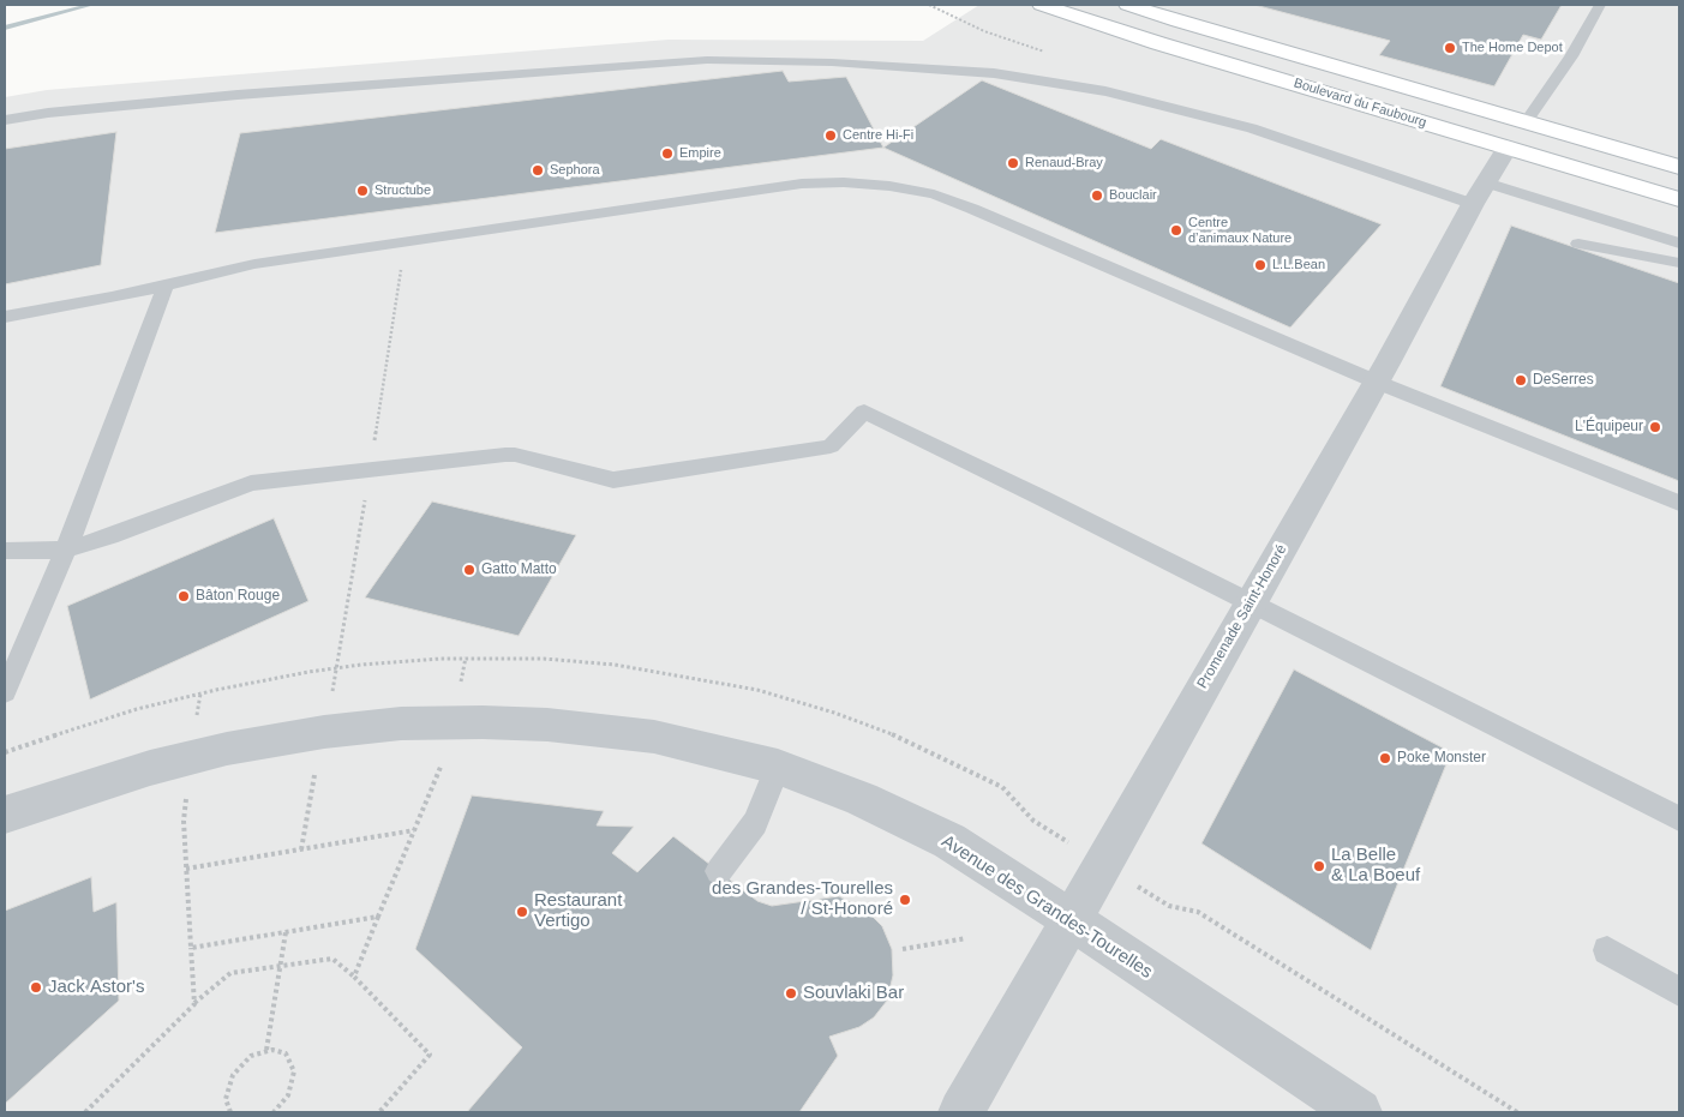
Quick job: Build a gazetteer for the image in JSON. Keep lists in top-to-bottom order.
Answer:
{
  "streets": {
    "street": ["Boulevard du Faubourg", "Promenade Saint-Honoré", "Avenue des Grandes-Tourelles"]
  },
  "crossings": [
    ["Boulevard du Faubourg", "Promenade Saint-Honoré"],
    ["Promenade Saint-Honoré", "Avenue des Grandes-Tourelles"]
  ],
  "places": [
    "The Home Depot",
    "Centre Hi-Fi",
    "Empire",
    "Renaud-Bray",
    "Sephora",
    "Structube",
    "Bouclair",
    "Centre d’animaux Nature",
    "L.L.Bean",
    "DeSerres",
    "L'Équipeur",
    "Gatto Matto",
    "Bâton Rouge",
    "Poke Monster",
    "La Belle & La Boeuf",
    "des Grandes-Tourelles / St-Honoré",
    "Restaurant Vertigo",
    "Jack Astor's",
    "Souvlaki Bar"
  ]
}
